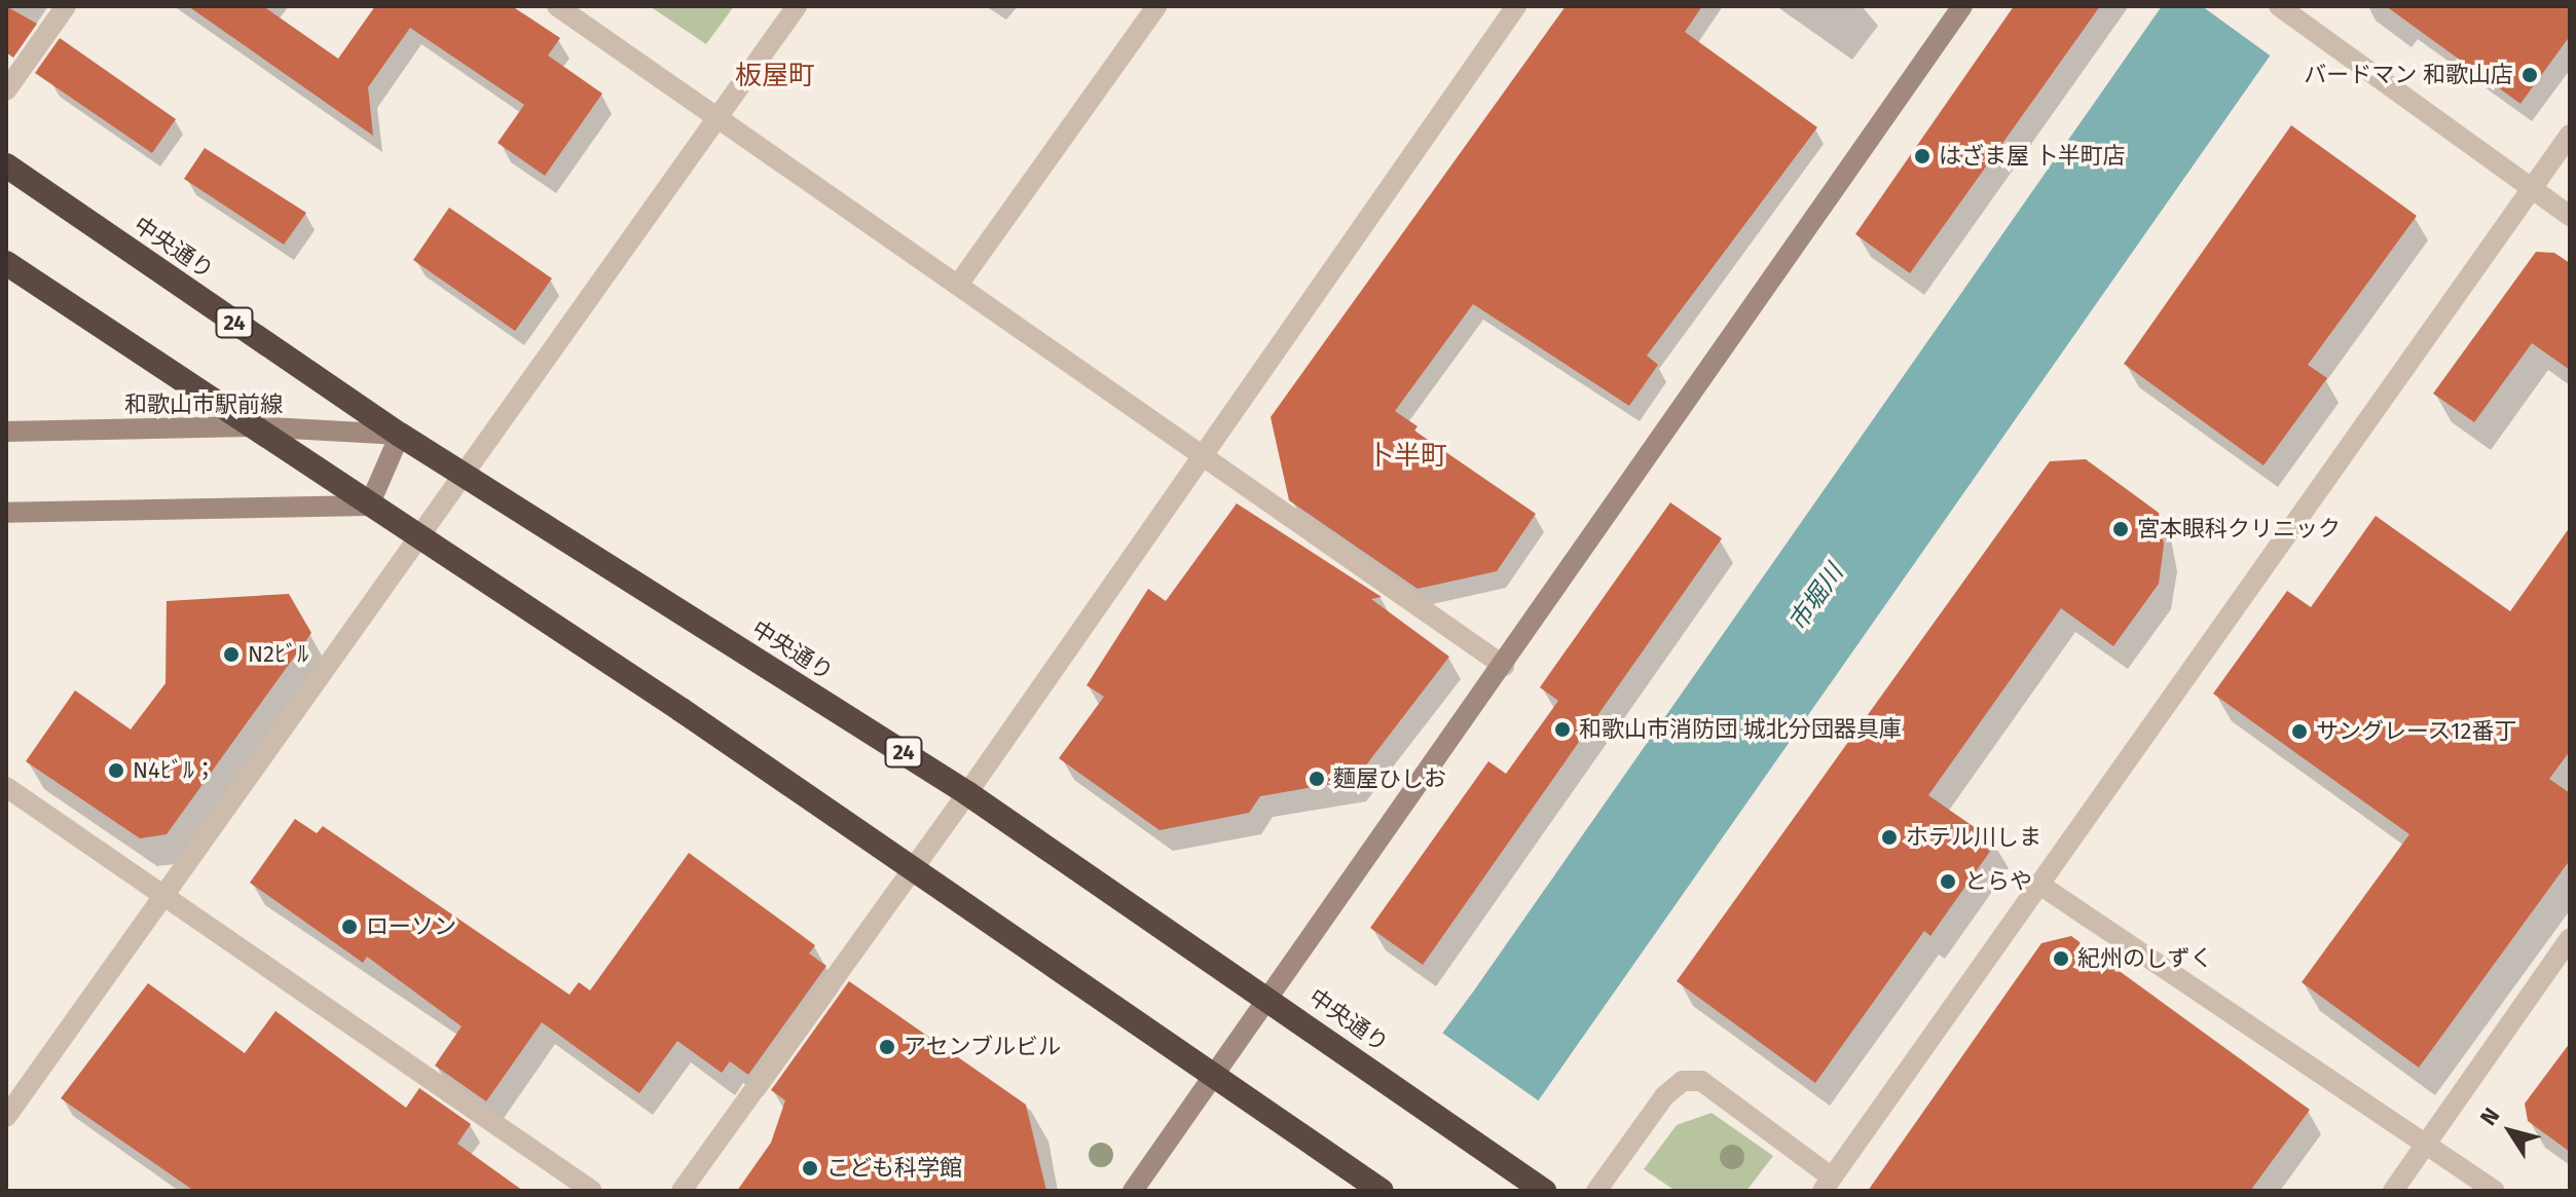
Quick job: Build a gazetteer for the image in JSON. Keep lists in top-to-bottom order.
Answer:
{
  "streets": {
    "highway": ["中央通り", "24"],
    "street": ["和歌山市駅前線"]
  },
  "crossings": [
    ["中央通り", "和歌山市駅前線"]
  ],
  "districts": ["板屋町", "卜半町"],
  "water": ["市堀川"],
  "places": [
    "バードマン 和歌山店",
    "はざま屋 卜半町店",
    "宮本眼科クリニック",
    "N2ﾋﾞﾙ",
    "和歌山市消防団 城北分団器具庫",
    "サングレース12番丁",
    "N4ﾋﾞﾙ；",
    "麵屋ひしお",
    "ホテル川しま",
    "とらや",
    "ローソン",
    "紀州のしずく",
    "アセンブルビル",
    "こども科学館"
  ],
  "north": "top left"
}
